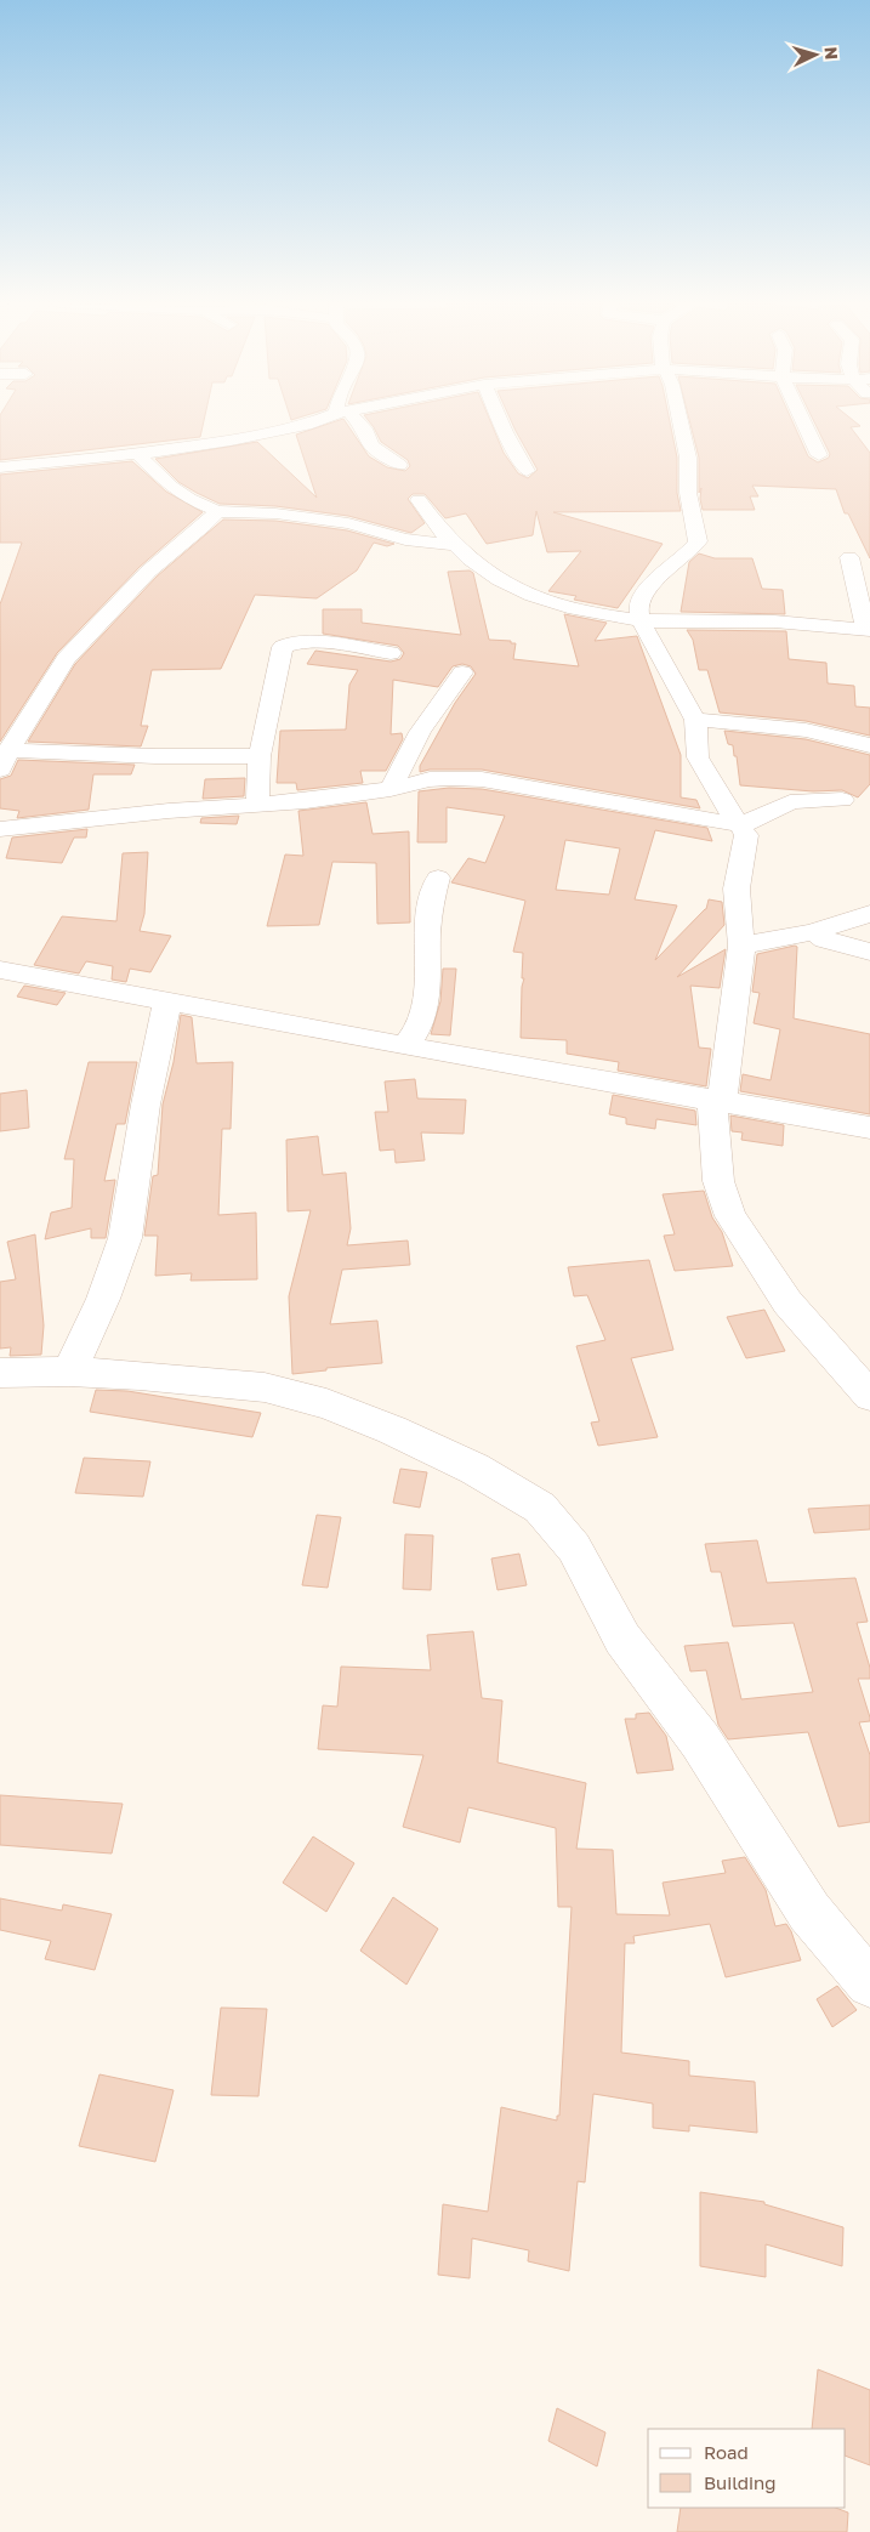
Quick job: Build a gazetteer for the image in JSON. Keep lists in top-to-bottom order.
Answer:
{
  "legend": ["Road", "Building"],
  "north": "right"
}
